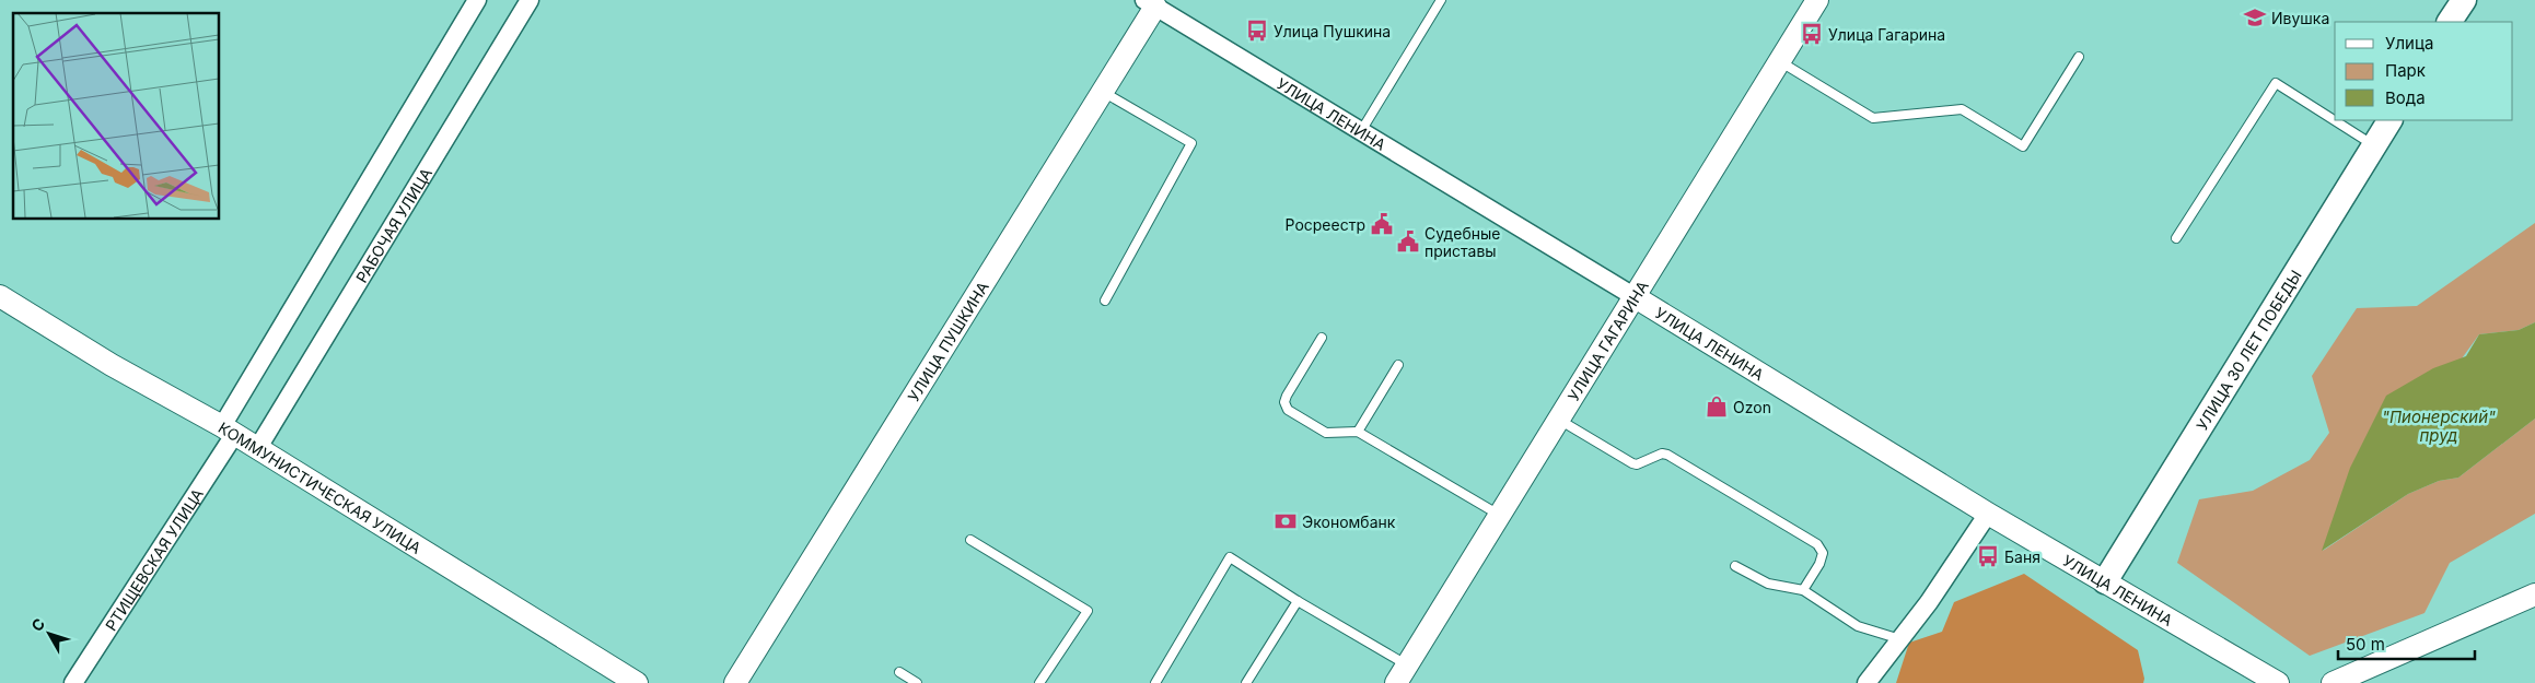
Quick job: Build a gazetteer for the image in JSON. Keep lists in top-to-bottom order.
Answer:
{
  "streets": {
    "main road": ["УЛИЦА 30 ЛЕТ ПОБЕДЫ"],
    "street": [
      "УЛИЦА ЛЕНИНА",
      "РАБОЧАЯ УЛИЦА",
      "УЛИЦА ГАГАРИНА",
      "УЛИЦА ПУШКИНА",
      "КОММУНИСТИЧЕСКАЯ УЛИЦА",
      "РТИЩЕВСКАЯ УЛИЦА"
    ]
  },
  "crossings": [
    ["УЛИЦА ЛЕНИНА", "УЛИЦА ГАГАРИНА"],
    ["УЛИЦА ЛЕНИНА", "УЛИЦА ПУШКИНА"],
    ["УЛИЦА ЛЕНИНА", "УЛИЦА 30 ЛЕТ ПОБЕДЫ"],
    ["РАБОЧАЯ УЛИЦА", "КОММУНИСТИЧЕСКАЯ УЛИЦА"],
    ["КОММУНИСТИЧЕСКАЯ УЛИЦА", "РТИЩЕВСКАЯ УЛИЦА"]
  ],
  "water": ["\"Пионерский\" пруд"],
  "places": {
    "school or university": ["Ивушка"],
    "bus stop": ["Улица Пушкина", "Улица Гагарина", "Баня"],
    "public building": ["Росреестр", "Судебные приставы"],
    "shop": ["Ozon"],
    "bank": ["Экономбанк"]
  },
  "legend": ["Улица", "Парк", "Вода"],
  "scale_bar": "50 m",
  "north": "top left"
}
